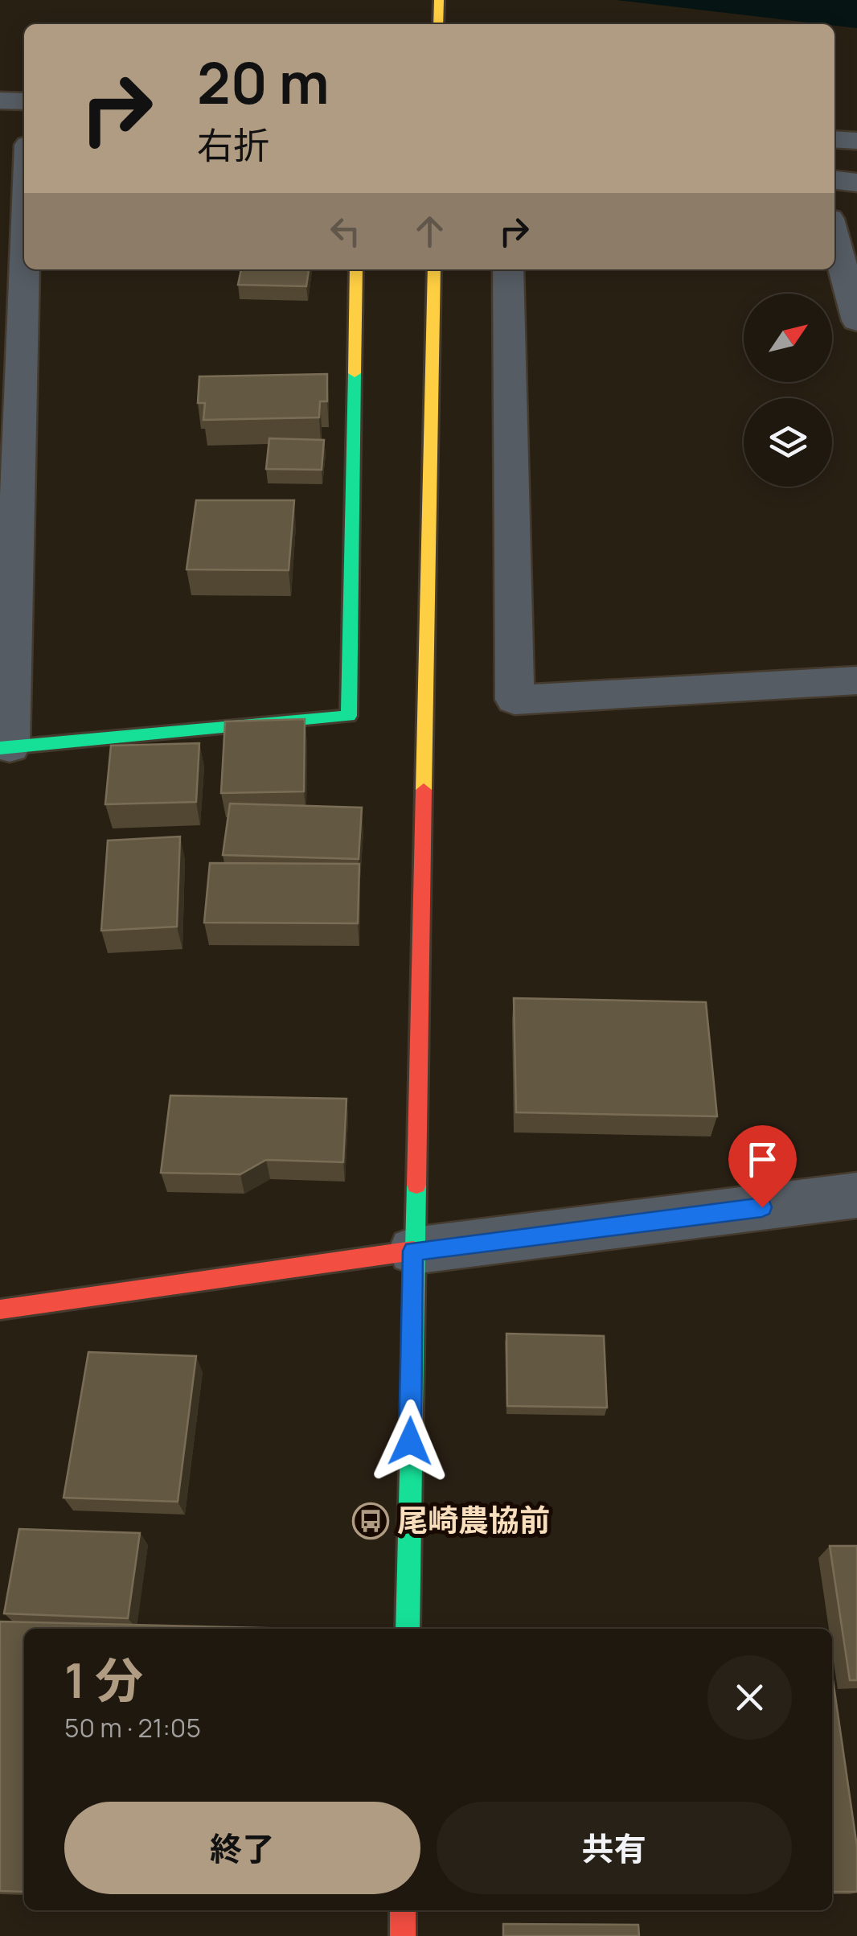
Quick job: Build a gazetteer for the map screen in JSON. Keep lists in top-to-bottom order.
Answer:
{
  "places": {
    "bus stop": ["尾崎農協前"]
  },
  "north": "top right",
  "page": {
    "turn": ["20 m", "右折"],
    "heading": ["1 分", "50 m · 21:05"],
    "buttons": ["終了", "共有"]
  }
}
